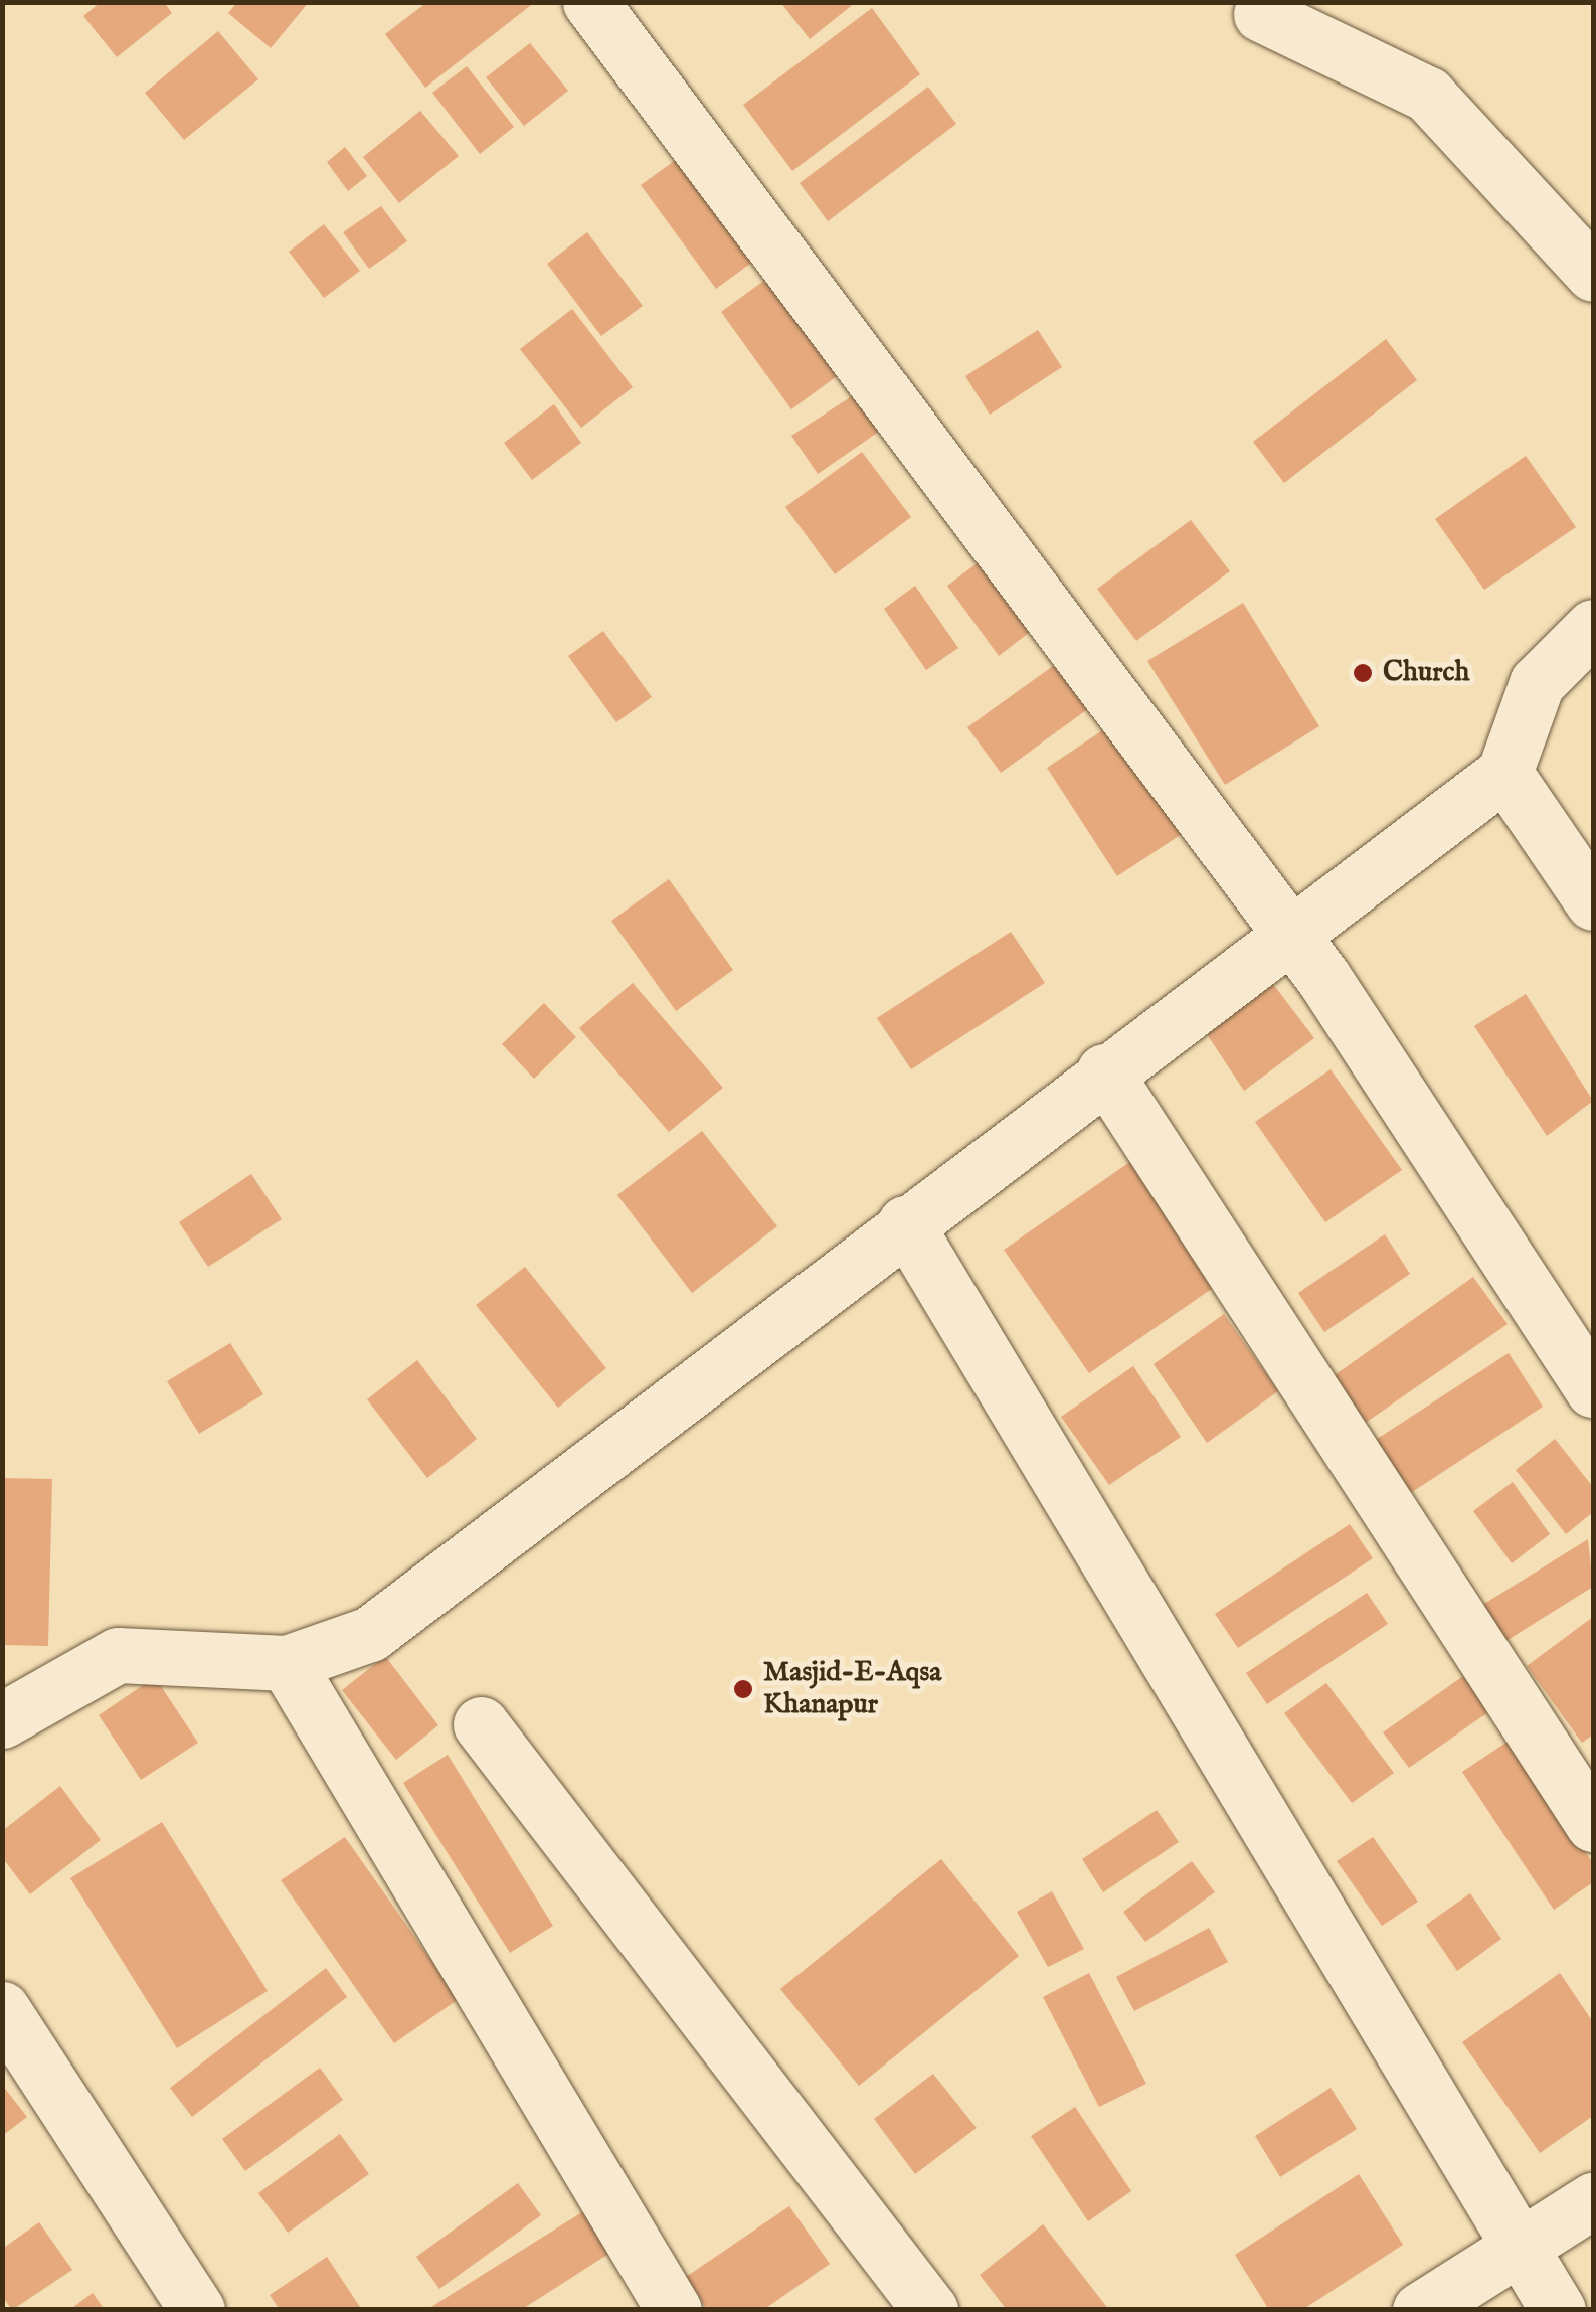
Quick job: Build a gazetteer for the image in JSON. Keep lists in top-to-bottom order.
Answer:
{
  "places": ["Church", "Masjid-E-Aqsa Khanapur"]
}
